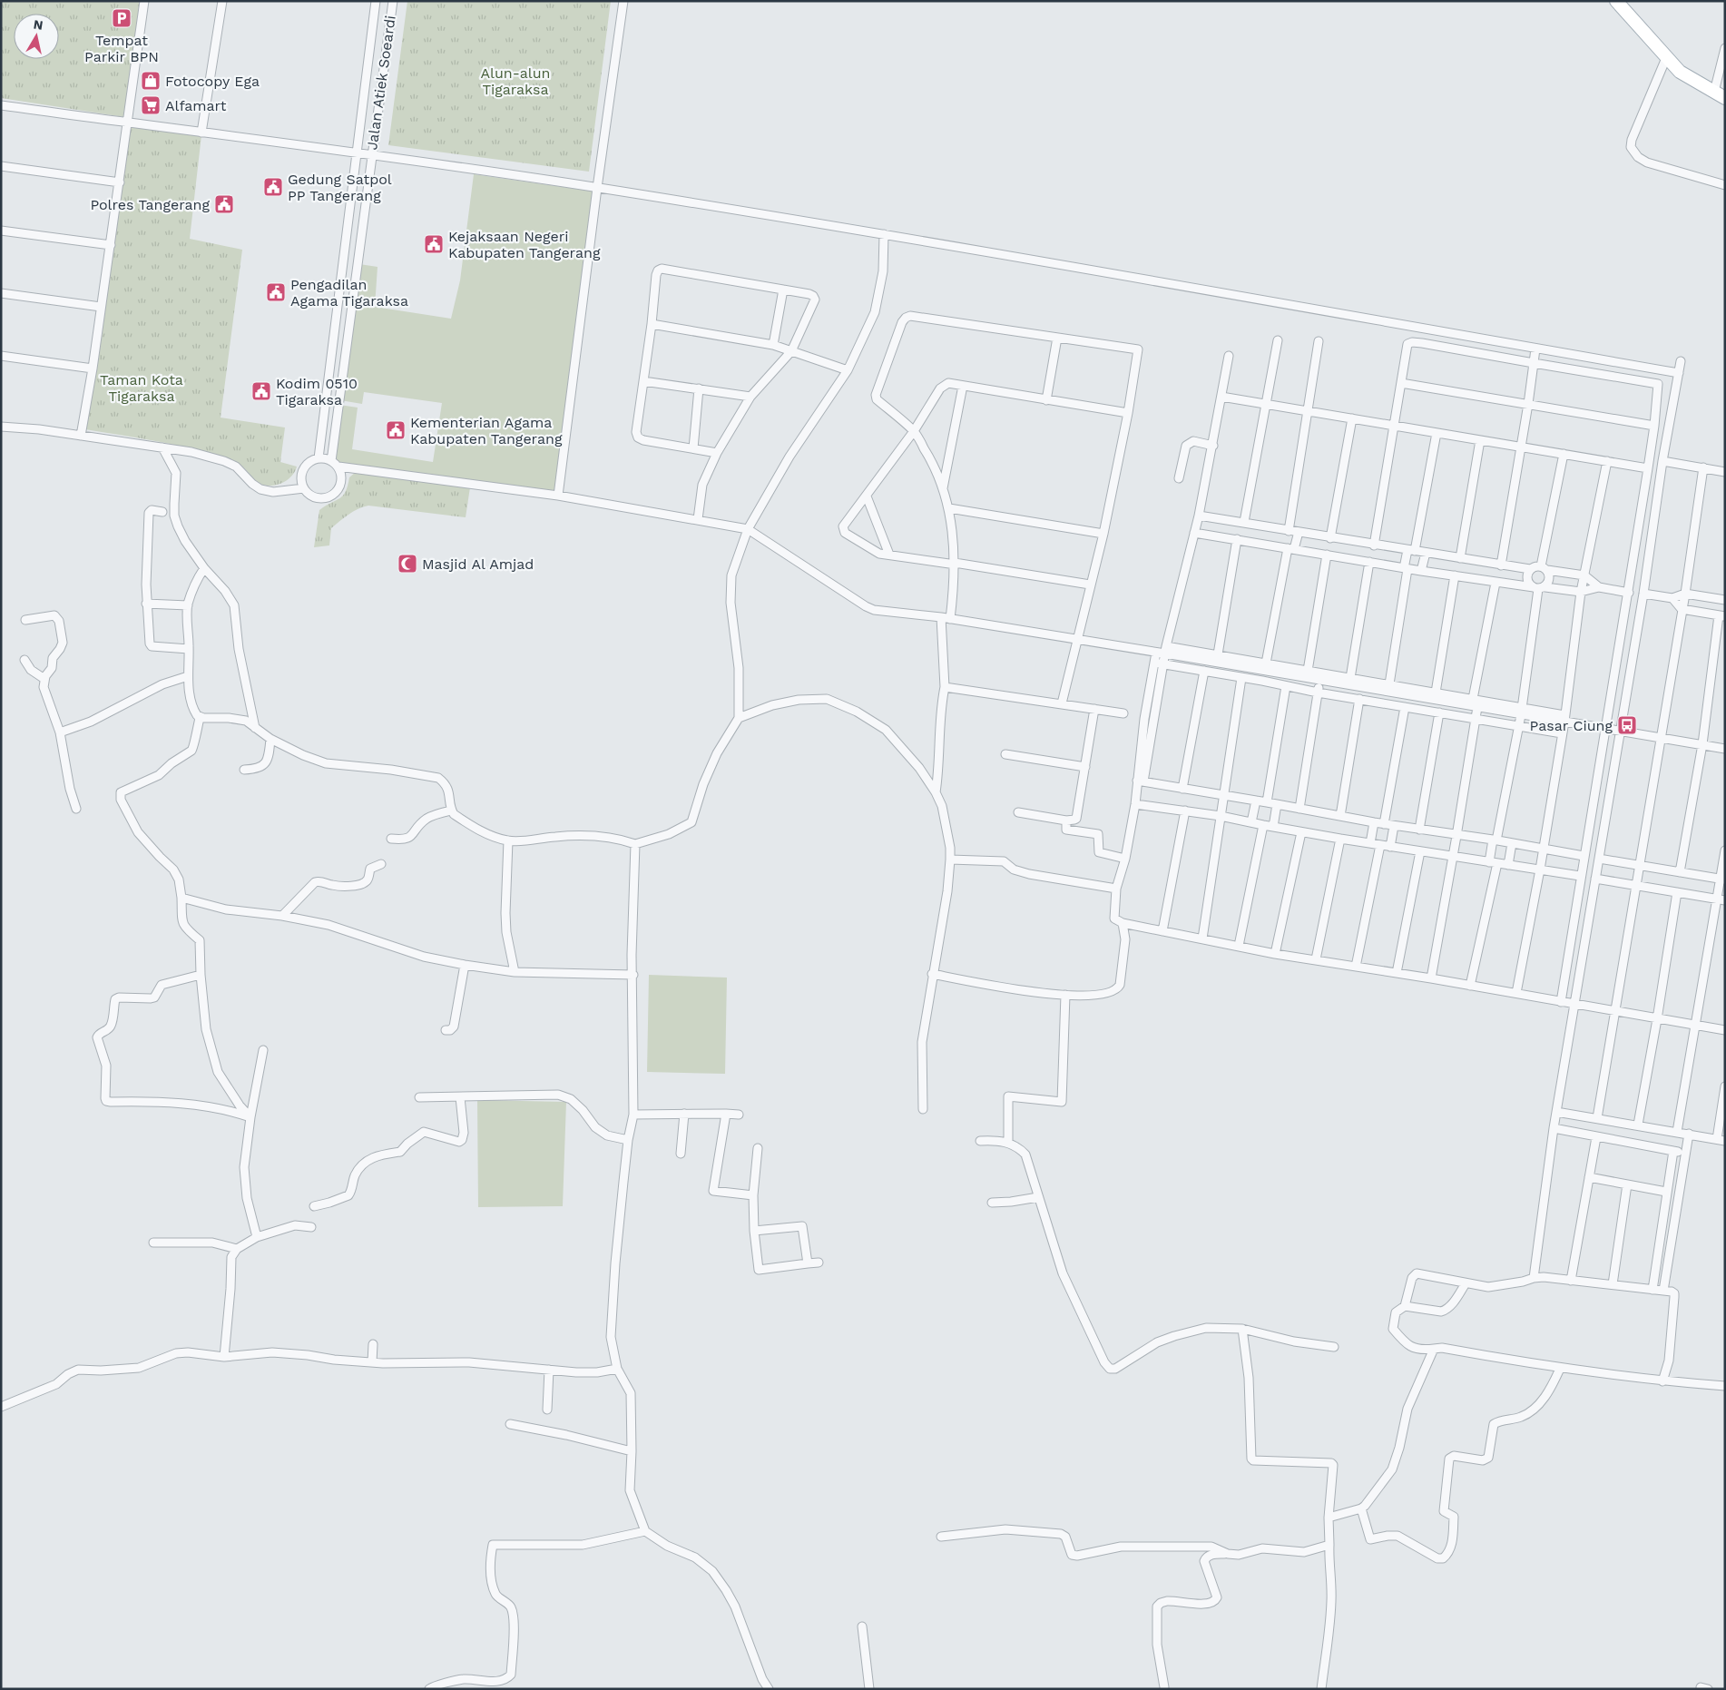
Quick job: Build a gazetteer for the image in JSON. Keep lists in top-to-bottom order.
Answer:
{
  "streets": {
    "street": ["Jalan Atiek Soeardi"]
  },
  "parks": ["Alun-alun Tigaraksa", "Taman Kota Tigaraksa"],
  "places": {
    "parking": ["Tempat Parkir BPN"],
    "shop": ["Fotocopy Ega"],
    "supermarket": ["Alfamart"],
    "public building": [
      "Gedung Satpol PP Tangerang",
      "Polres Tangerang",
      "Kejaksaan Negeri Kabupaten Tangerang",
      "Pengadilan Agama Tigaraksa",
      "Kodim 0510 Tigaraksa",
      "Kementerian Agama Kabupaten Tangerang"
    ],
    "mosque": ["Masjid Al Amjad"],
    "bus stop": ["Pasar Ciung"]
  },
  "north": "top"
}
